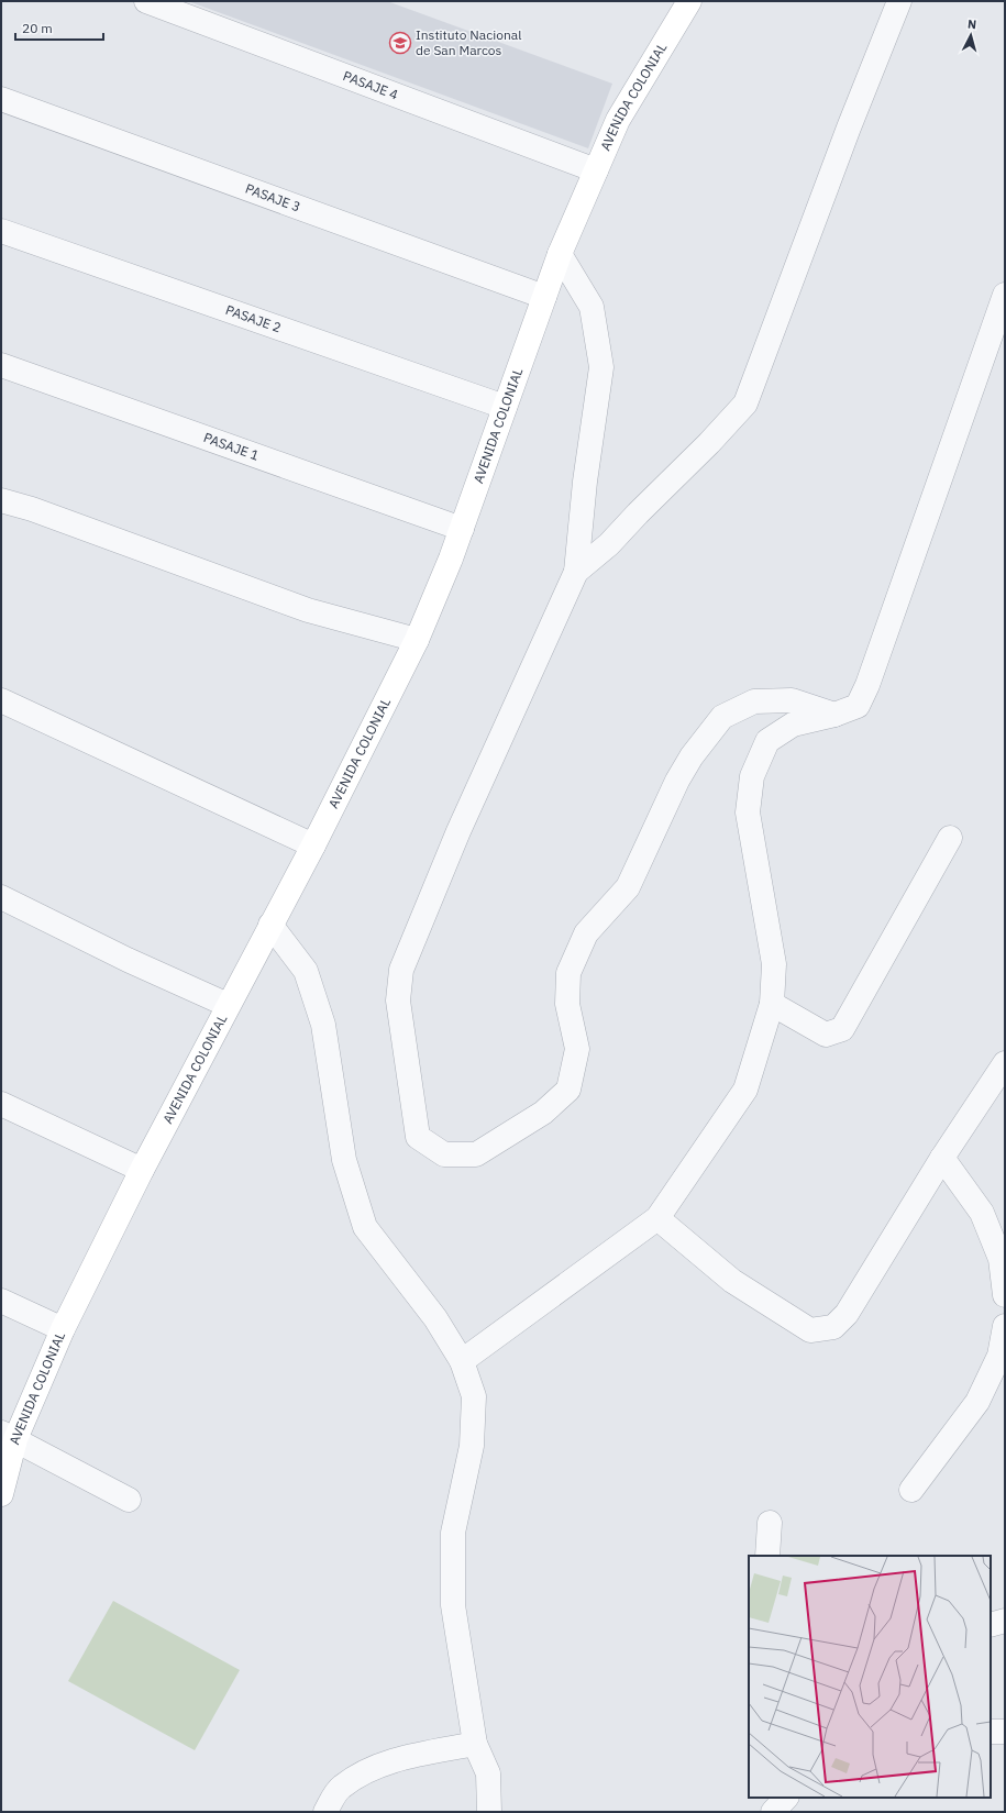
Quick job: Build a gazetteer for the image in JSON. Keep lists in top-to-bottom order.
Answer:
{
  "streets": {
    "street": [
      "PASAJE 4",
      "AVENIDA COLONIAL",
      "PASAJE 3",
      "PASAJE 2",
      "PASAJE 1"
    ]
  },
  "crossings": [
    ["PASAJE 4", "AVENIDA COLONIAL"],
    ["AVENIDA COLONIAL", "PASAJE 3"],
    ["AVENIDA COLONIAL", "PASAJE 2"],
    ["AVENIDA COLONIAL", "PASAJE 1"]
  ],
  "places": {
    "school or university": ["Instituto Nacional de San Marcos"]
  },
  "scale_bar": "20 m",
  "north": "top"
}
